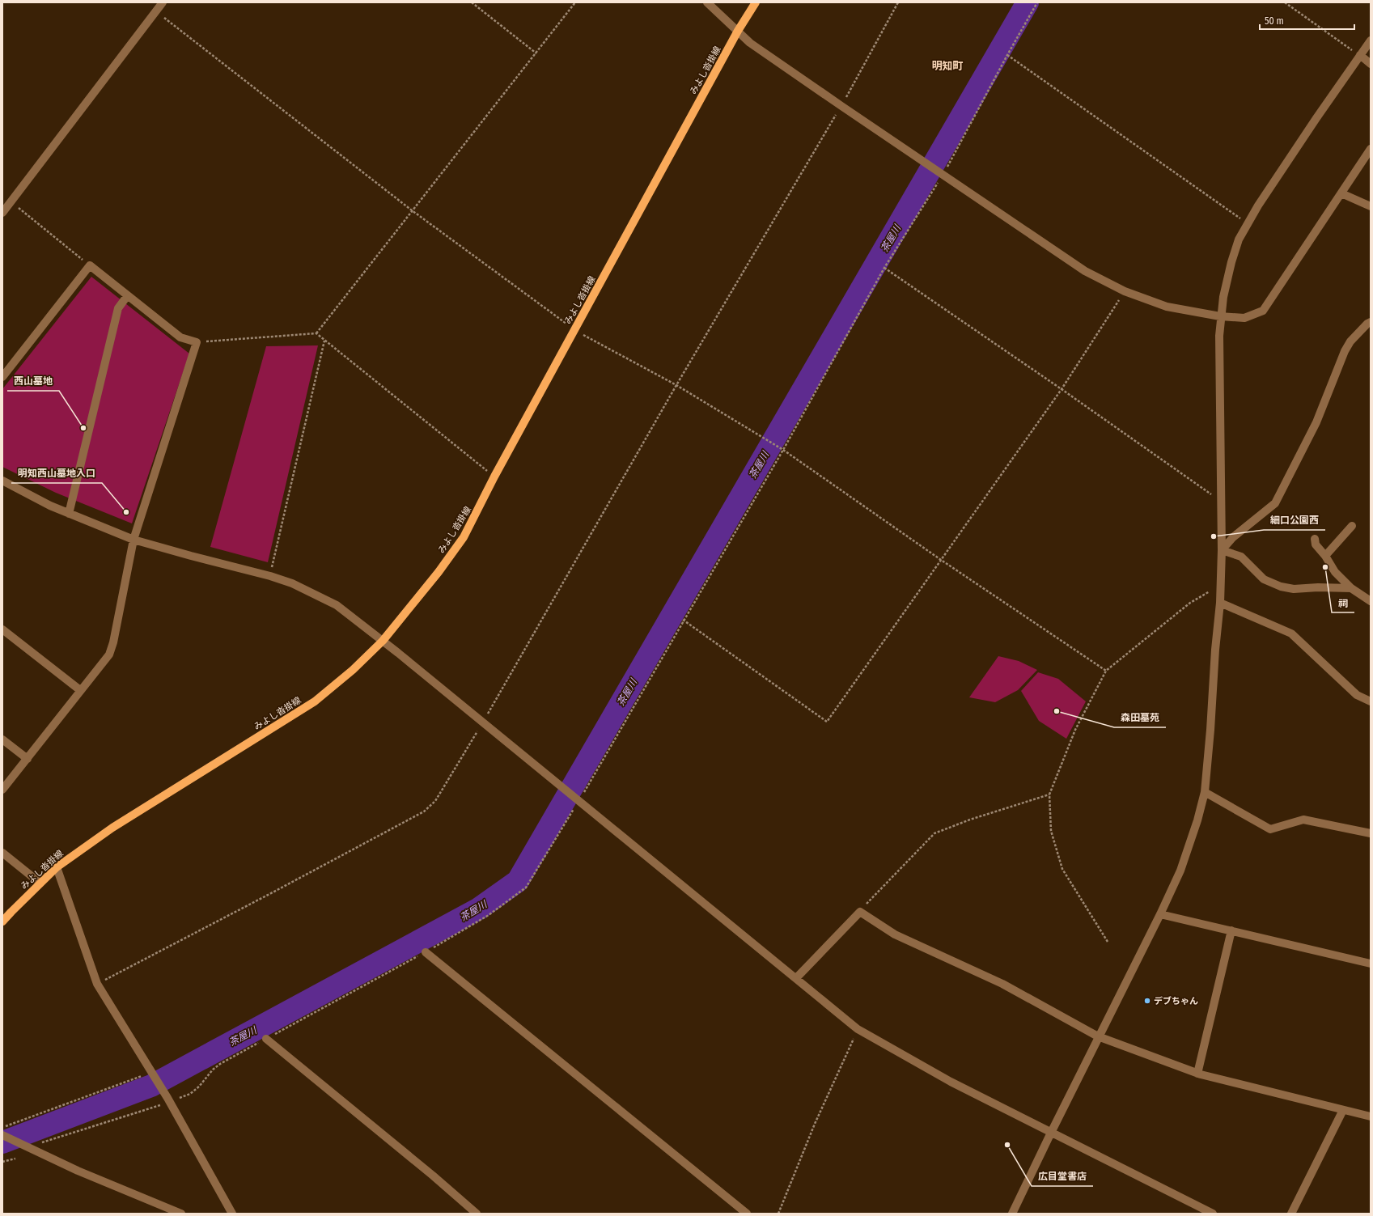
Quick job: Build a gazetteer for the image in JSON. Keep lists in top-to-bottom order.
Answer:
{
  "streets": {
    "main road": ["みよし沓掛線"]
  },
  "districts": ["明知町"],
  "water": ["茶屋川"],
  "places": [
    "西山墓地",
    "明知西山墓地入口",
    "細口公園西",
    "祠",
    "森田墓苑",
    "デブちゃん",
    "広目堂書店"
  ],
  "scale_bar": "50 m"
}
